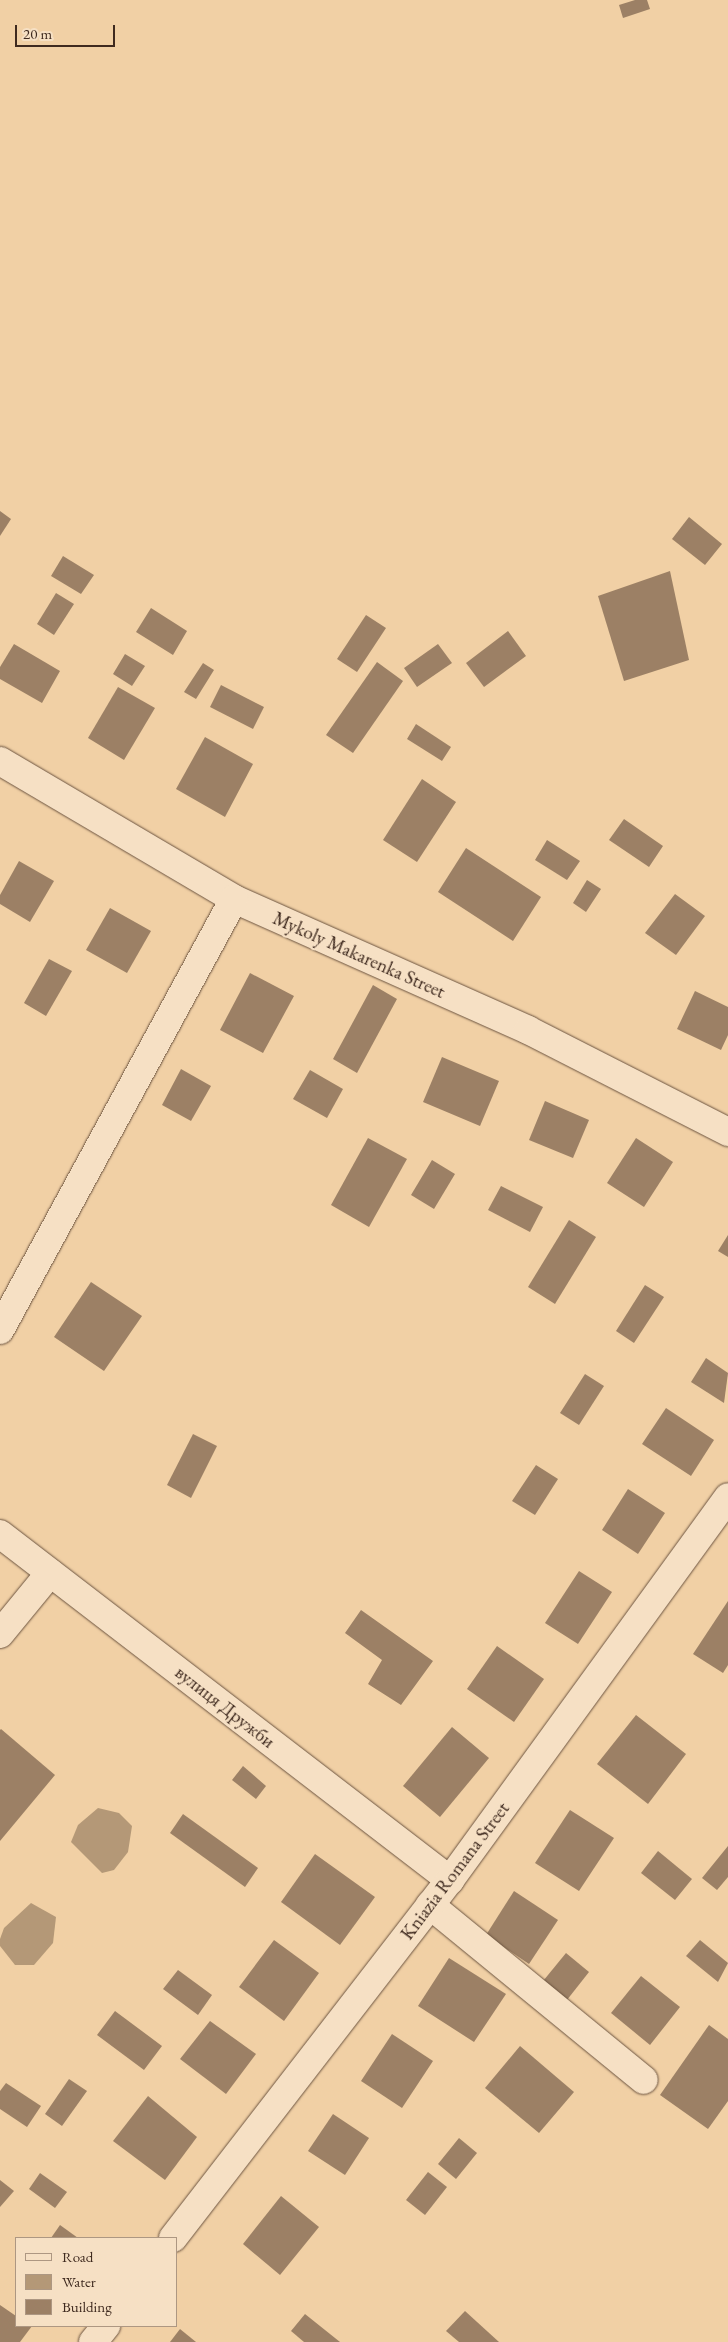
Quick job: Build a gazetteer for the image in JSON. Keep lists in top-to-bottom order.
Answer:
{
  "streets": {
    "street": ["Mykoly Makarenka Street", "вулиця Дружби", "Kniazia Romana Street"]
  },
  "crossings": [
    ["вулиця Дружби", "Kniazia Romana Street"]
  ],
  "legend": ["Road", "Water", "Building"],
  "scale_bar": "20 m"
}
